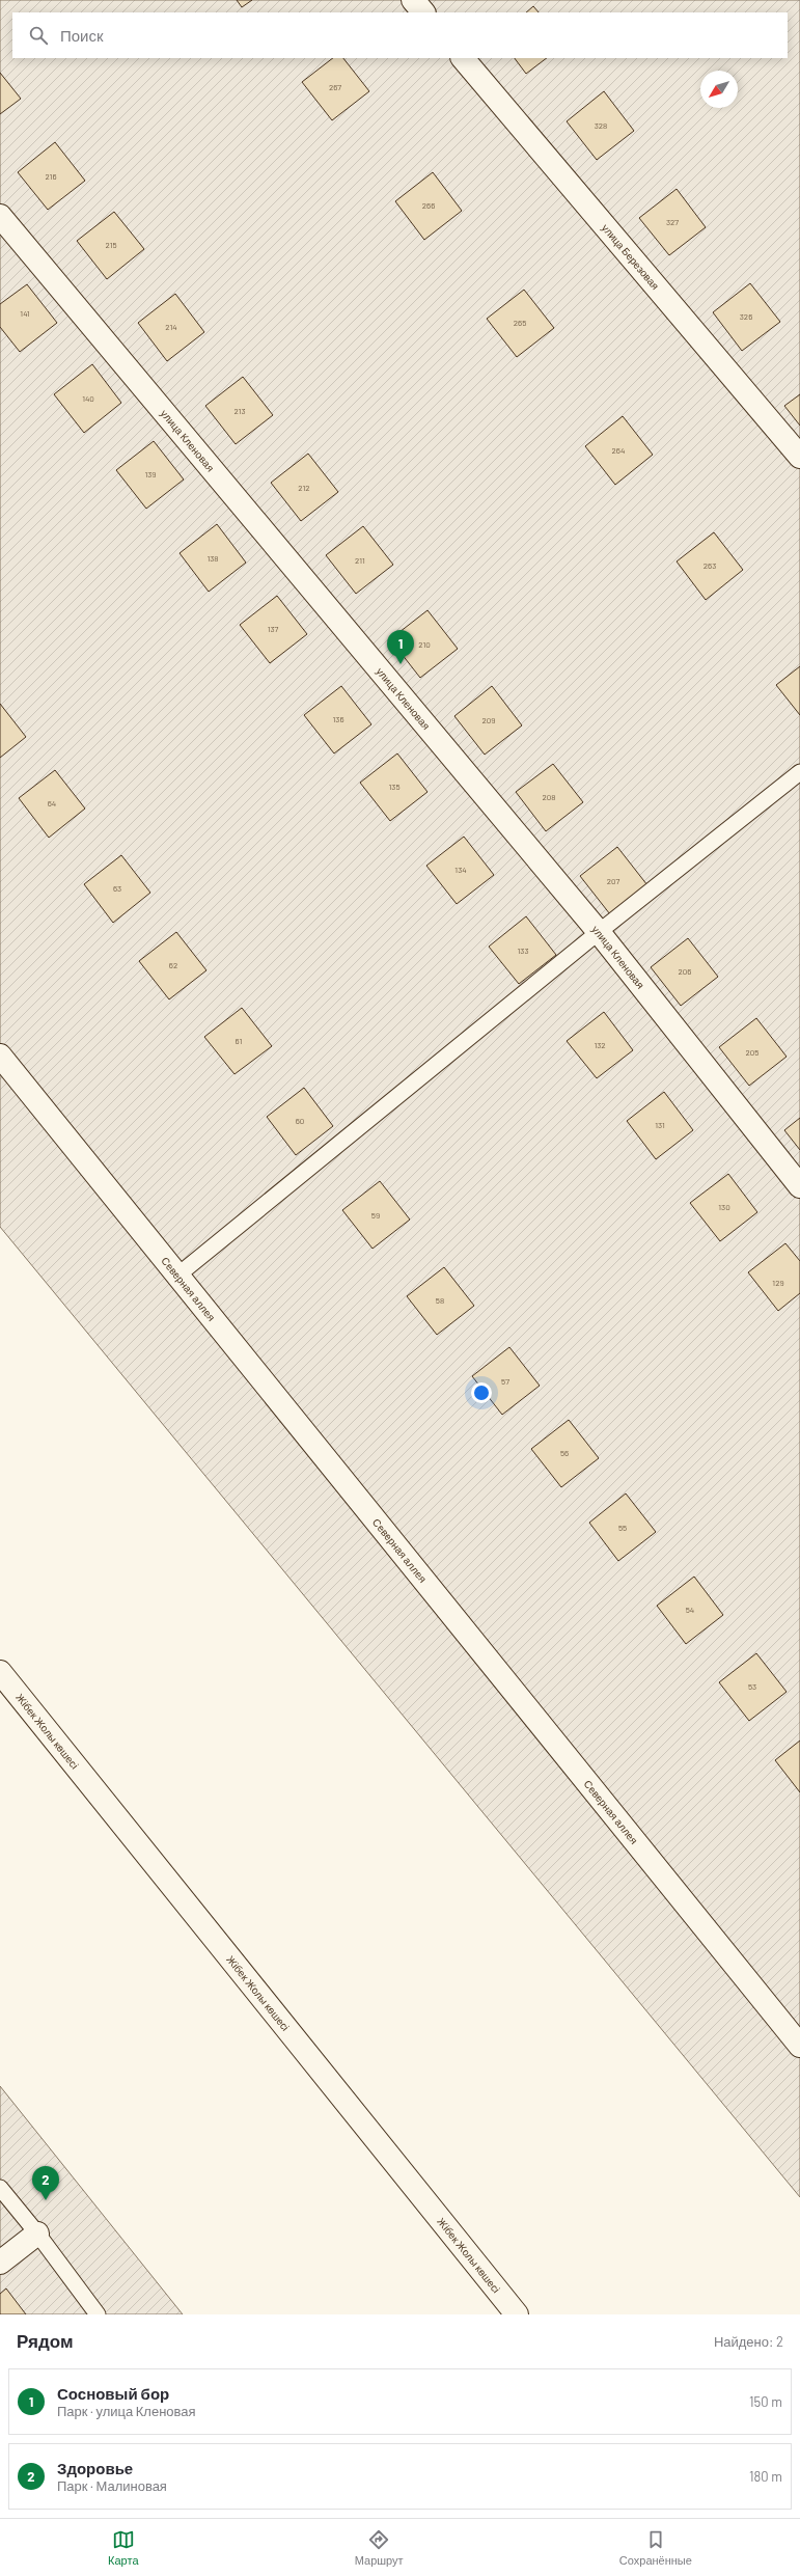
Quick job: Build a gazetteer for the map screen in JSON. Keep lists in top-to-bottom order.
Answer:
{
  "streets": {
    "main road": [
      "улица Березовая",
      "улица Кленовая",
      "Северная аллея",
      "Жібек Жолы көшесі"
    ]
  },
  "house_numbers": [
    "267",
    "328",
    "216",
    "266",
    "327",
    "215",
    "141",
    "326",
    "265",
    "214",
    "140",
    "213",
    "264",
    "139",
    "212",
    "138",
    "211",
    "263",
    "137",
    "210",
    "136",
    "209",
    "135",
    "208",
    "64",
    "134",
    "207",
    "63",
    "133",
    "62",
    "206",
    "61",
    "132",
    "205",
    "60",
    "131",
    "130",
    "59",
    "129",
    "58",
    "57",
    "56",
    "55",
    "54",
    "53"
  ],
  "north": "bottom left",
  "page": {
    "search": "Поиск",
    "pins": ["1", "2"],
    "heading": ["Рядом", "Найдено: 2"],
    "list": [
      {
        "mark": "1",
        "name": "Сосновый бор",
        "note": "Парк · улица Кленовая",
        "value": "150 m"
      },
      {
        "mark": "2",
        "name": "Здоровье",
        "note": "Парк · Малиновая",
        "value": "180 m"
      }
    ],
    "nav": ["Карта", "Маршрут", "Сохранённые"]
  }
}
